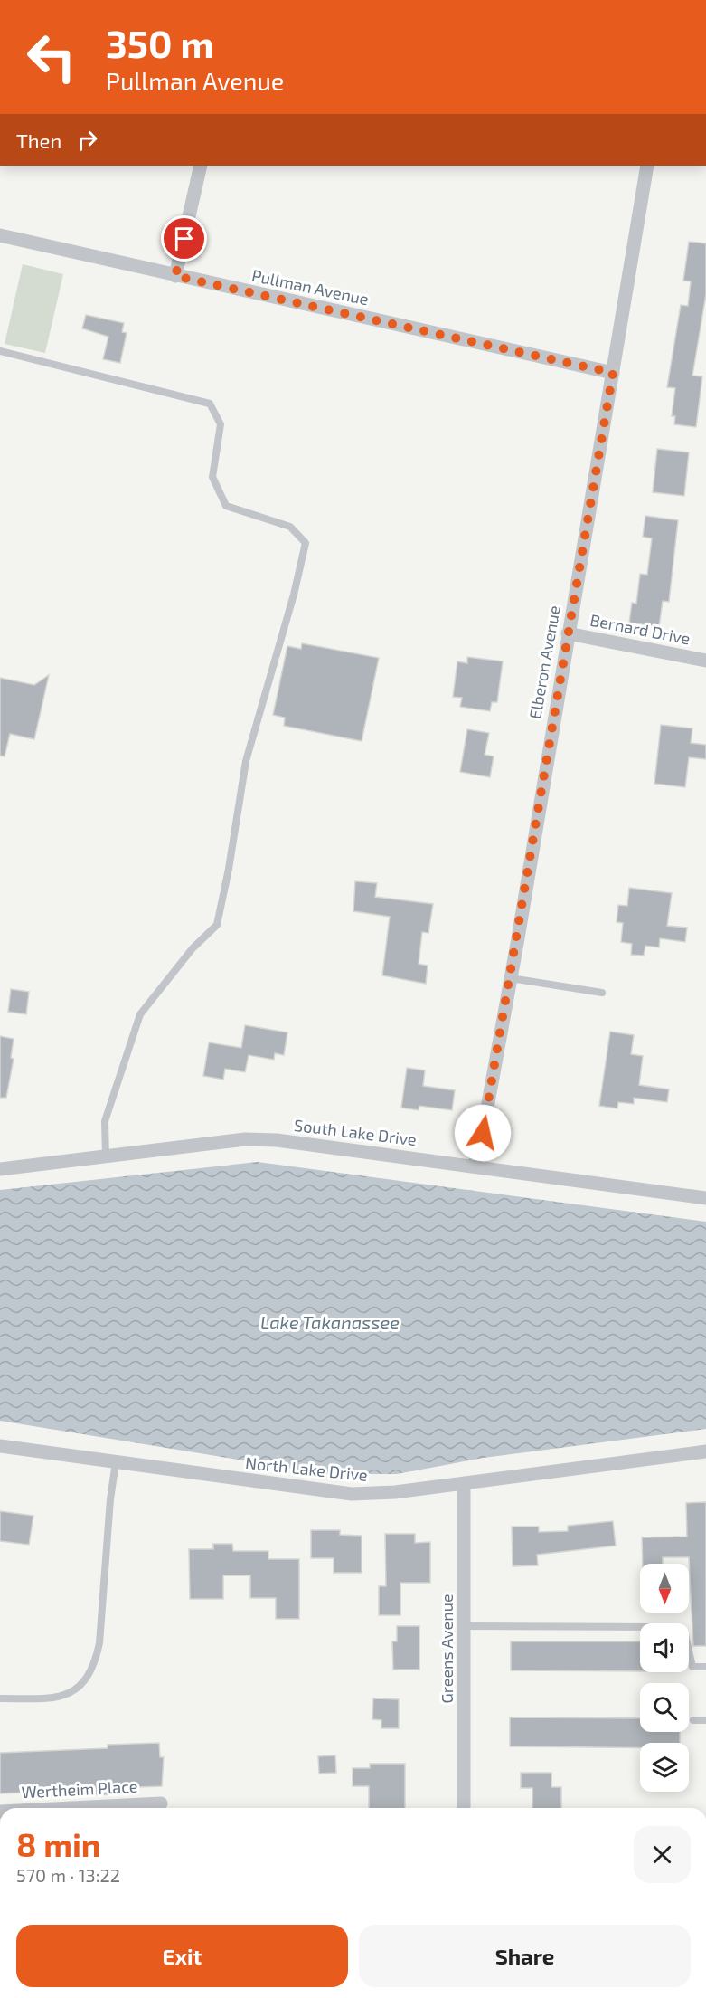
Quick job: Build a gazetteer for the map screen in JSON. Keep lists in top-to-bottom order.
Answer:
{
  "streets": {
    "street": [
      "Pullman Avenue",
      "Bernard Drive",
      "Elberon Avenue",
      "South Lake Drive",
      "North Lake Drive",
      "Greens Avenue",
      "Wertheim Place"
    ]
  },
  "crossings": [
    ["Pullman Avenue", "Elberon Avenue"],
    ["Bernard Drive", "Elberon Avenue"],
    ["Elberon Avenue", "South Lake Drive"],
    ["North Lake Drive", "Greens Avenue"]
  ],
  "water": ["Lake Takanassee"],
  "north": "bottom",
  "page": {
    "turn": ["350 m", "Pullman Avenue"],
    "then": "Then",
    "heading": ["8 min", "570 m · 13:22"],
    "buttons": ["Exit", "Share"]
  }
}
